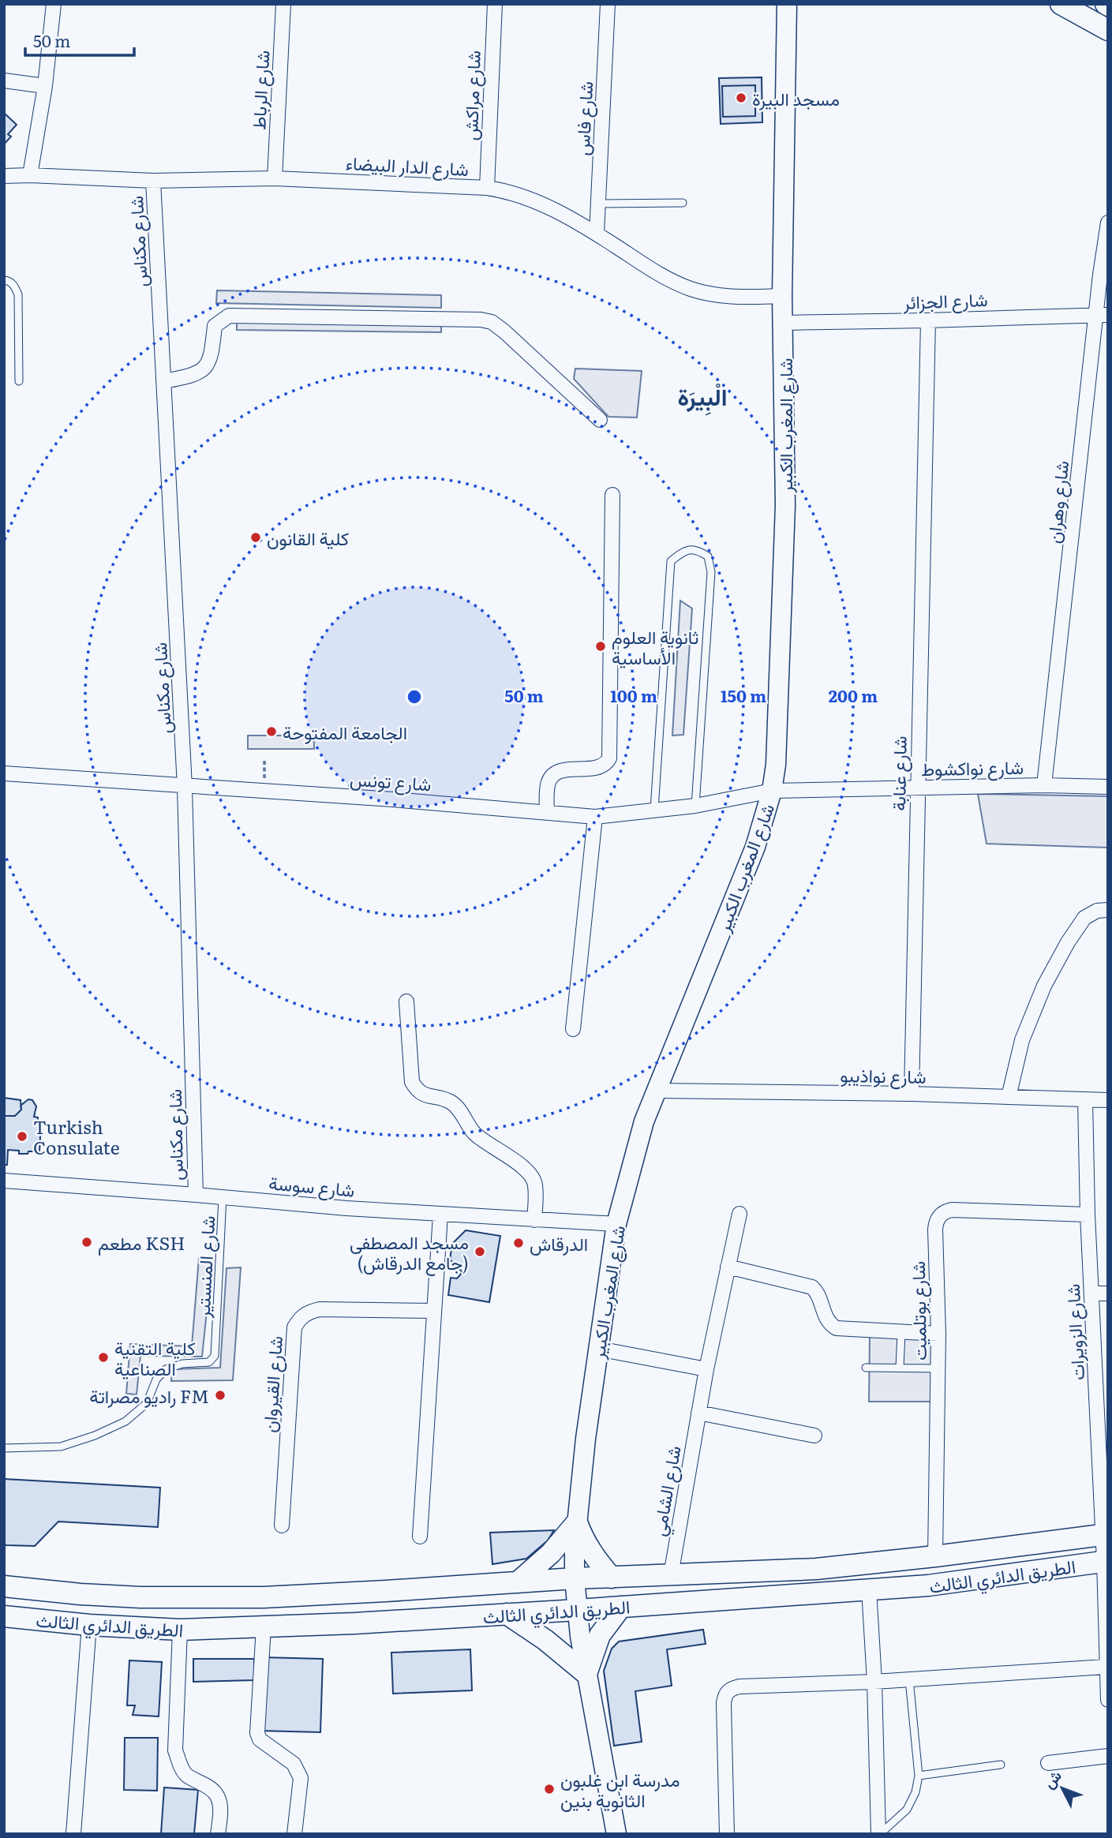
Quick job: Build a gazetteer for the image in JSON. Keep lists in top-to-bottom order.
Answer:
{
  "streets": {
    "main road": ["الطريق الدائري الثالث"],
    "street": [
      "شارع الرباط",
      "شارع مراكش",
      "شارع فاس",
      "شارع الدار البيضاء",
      "شارع مكناس",
      "شارع الجزائر",
      "شارع المغرب الكبير",
      "شارع وهران",
      "شارع نواكشوط",
      "شارع عنابة",
      "شارع تونس",
      "شارع نواذيبو",
      "شارع سوسة",
      "شارع بوتلميت",
      "شارع الزويرات",
      "شارع القيروان",
      "شارع الشامي"
    ],
    "lane": ["شارع المنستير"]
  },
  "crossings": [
    ["شارع الرباط", "شارع الدار البيضاء"],
    ["شارع مراكش", "شارع الدار البيضاء"],
    ["شارع فاس", "شارع الدار البيضاء"],
    ["شارع الدار البيضاء", "شارع مكناس"],
    ["شارع الدار البيضاء", "شارع المغرب الكبير"],
    ["شارع مكناس", "شارع تونس"],
    ["شارع مكناس", "شارع سوسة"],
    ["شارع الجزائر", "شارع المغرب الكبير"],
    ["شارع الجزائر", "شارع وهران"],
    ["شارع الجزائر", "شارع عنابة"],
    ["شارع المغرب الكبير", "شارع نواكشوط"],
    ["شارع المغرب الكبير", "شارع تونس"],
    ["شارع المغرب الكبير", "شارع نواذيبو"],
    ["شارع المغرب الكبير", "شارع سوسة"],
    ["شارع المغرب الكبير", "الطريق الدائري الثالث"],
    ["شارع وهران", "شارع نواكشوط"],
    ["شارع نواكشوط", "شارع عنابة"],
    ["شارع نواكشوط", "شارع تونس"],
    ["شارع عنابة", "شارع نواذيبو"],
    ["شارع نواذيبو", "شارع الزويرات"],
    ["شارع سوسة", "شارع المنستير"],
    ["شارع بوتلميت", "شارع الزويرات"],
    ["شارع بوتلميت", "الطريق الدائري الثالث"],
    ["شارع الزويرات", "الطريق الدائري الثالث"],
    ["شارع الشامي", "الطريق الدائري الثالث"]
  ],
  "districts": ["الْبِيرَة"],
  "places": [
    "مسجد البيرة",
    "كلية القانون",
    "ثانوية العلوم الأساسية",
    "الجامعة المفتوحة",
    "Turkish Consulate",
    "مطعم KSH",
    "الدرقاش",
    "مسجد المصطفى (جامع الدرقاش)",
    "كلية التقنية الصناعية",
    "راديو مصراتة FM",
    "مدرسة ابن غلبون الثانوية بنين"
  ],
  "scale_bar": "50 m",
  "north": "top left",
  "rings": [
    "50 m",
    "100 m",
    "150 m",
    "200 m"
  ]
}
